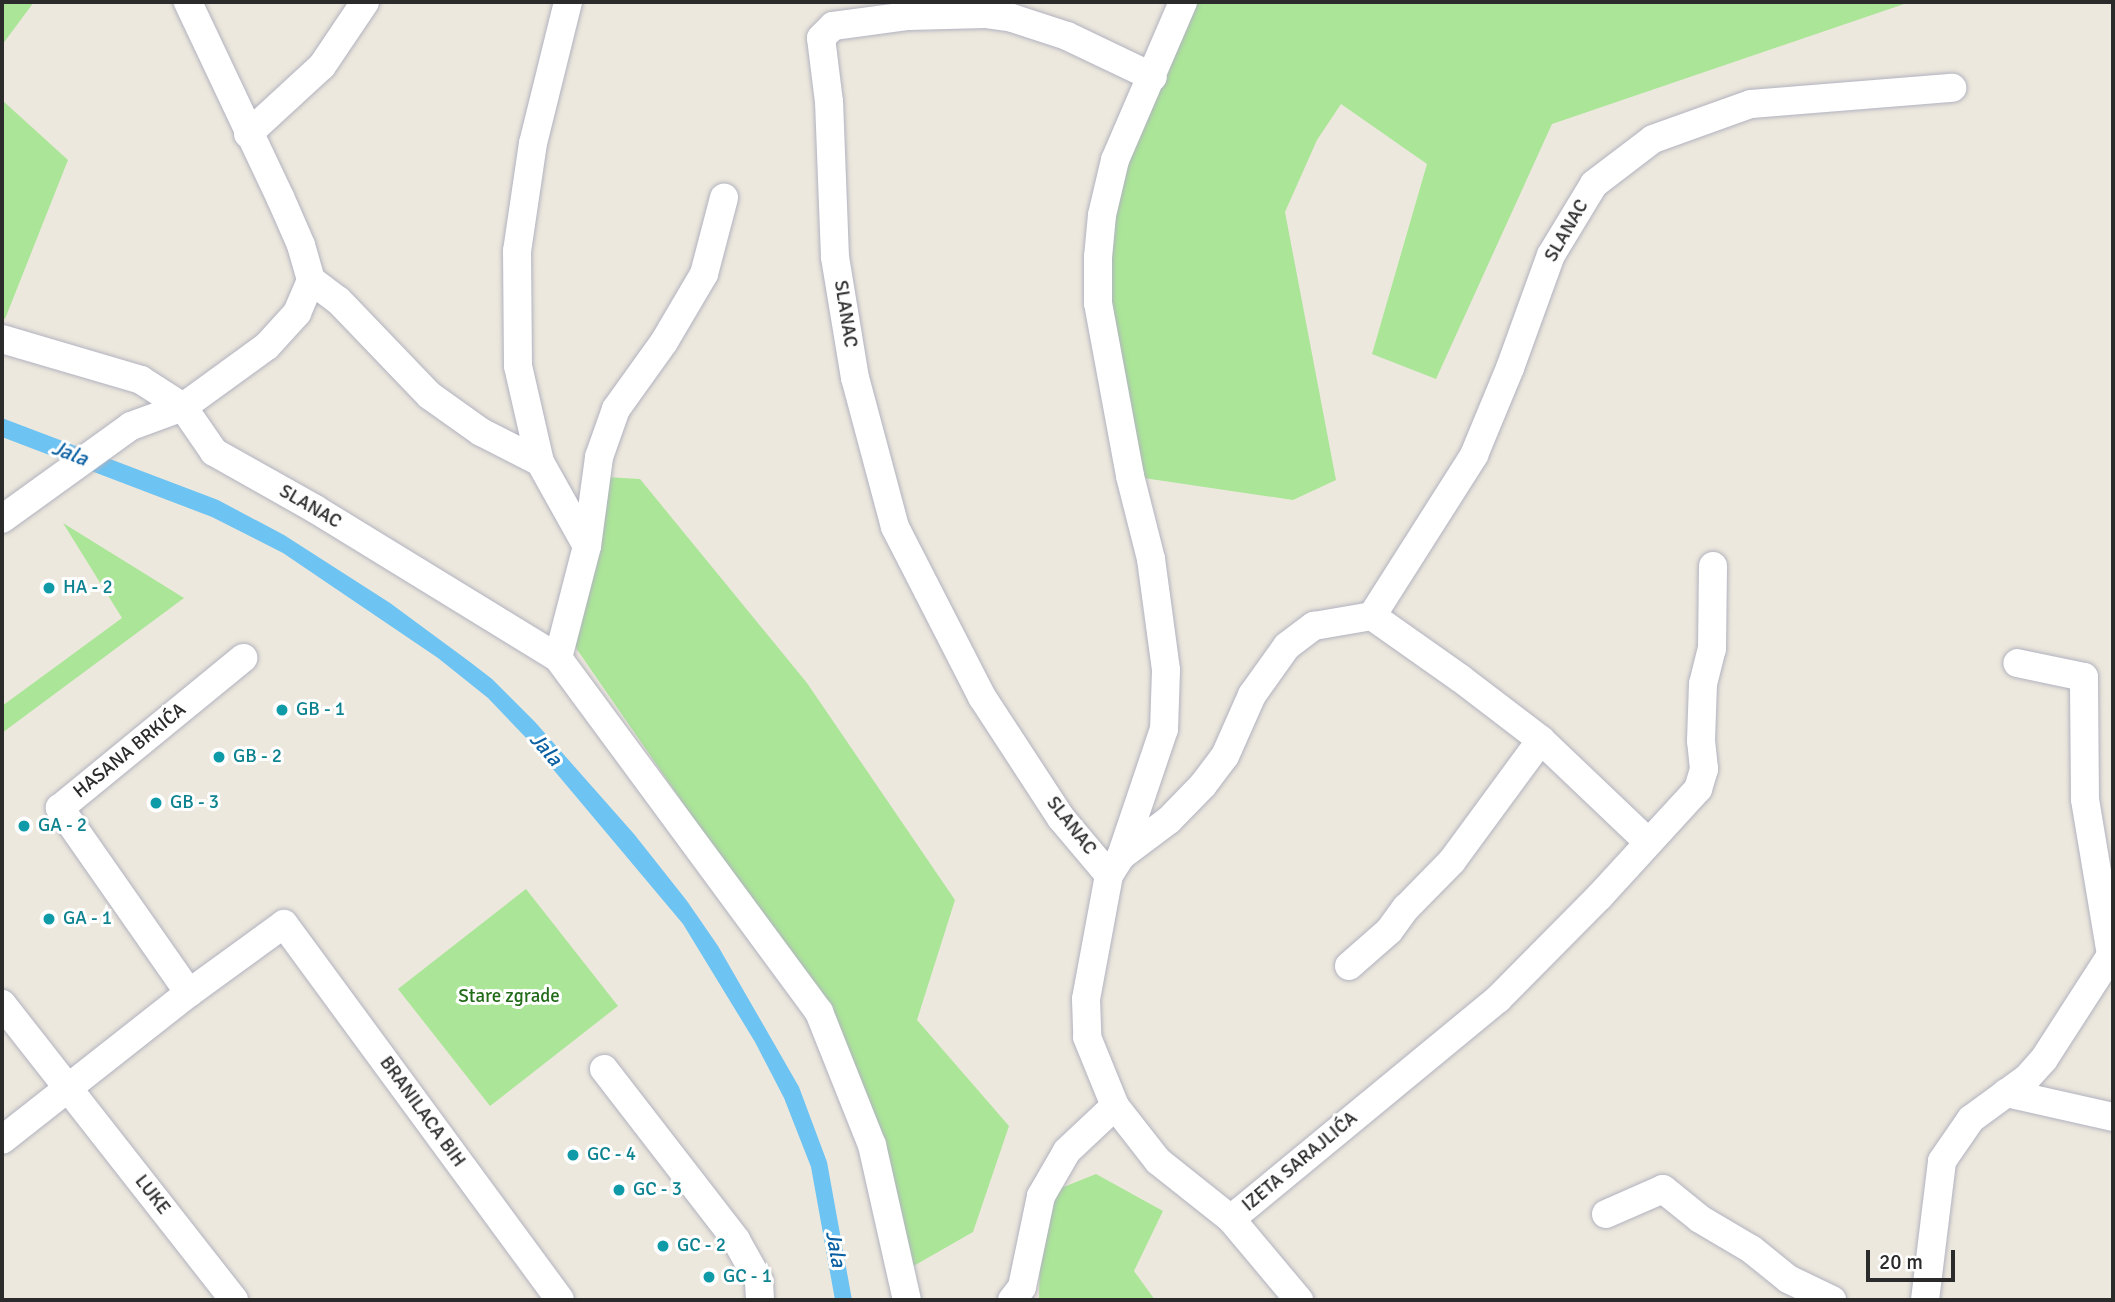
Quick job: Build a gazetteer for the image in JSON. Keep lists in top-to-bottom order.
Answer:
{
  "streets": {
    "street": [
      "SLANAC",
      "HASANA BRKIĆA",
      "BRANILACA BIH",
      "IZETA SARAJLIĆA",
      "LUKE"
    ]
  },
  "crossings": [
    ["SLANAC", "IZETA SARAJLIĆA"],
    ["HASANA BRKIĆA", "BRANILACA BIH"]
  ],
  "water": ["Jala"],
  "parks": ["Stare zgrade"],
  "places": [
    "HA - 2",
    "GB - 1",
    "GB - 2",
    "GB - 3",
    "GA - 2",
    "GA - 1",
    "GC - 4",
    "GC - 3",
    "GC - 2",
    "GC - 1"
  ],
  "scale_bar": "20 m"
}
